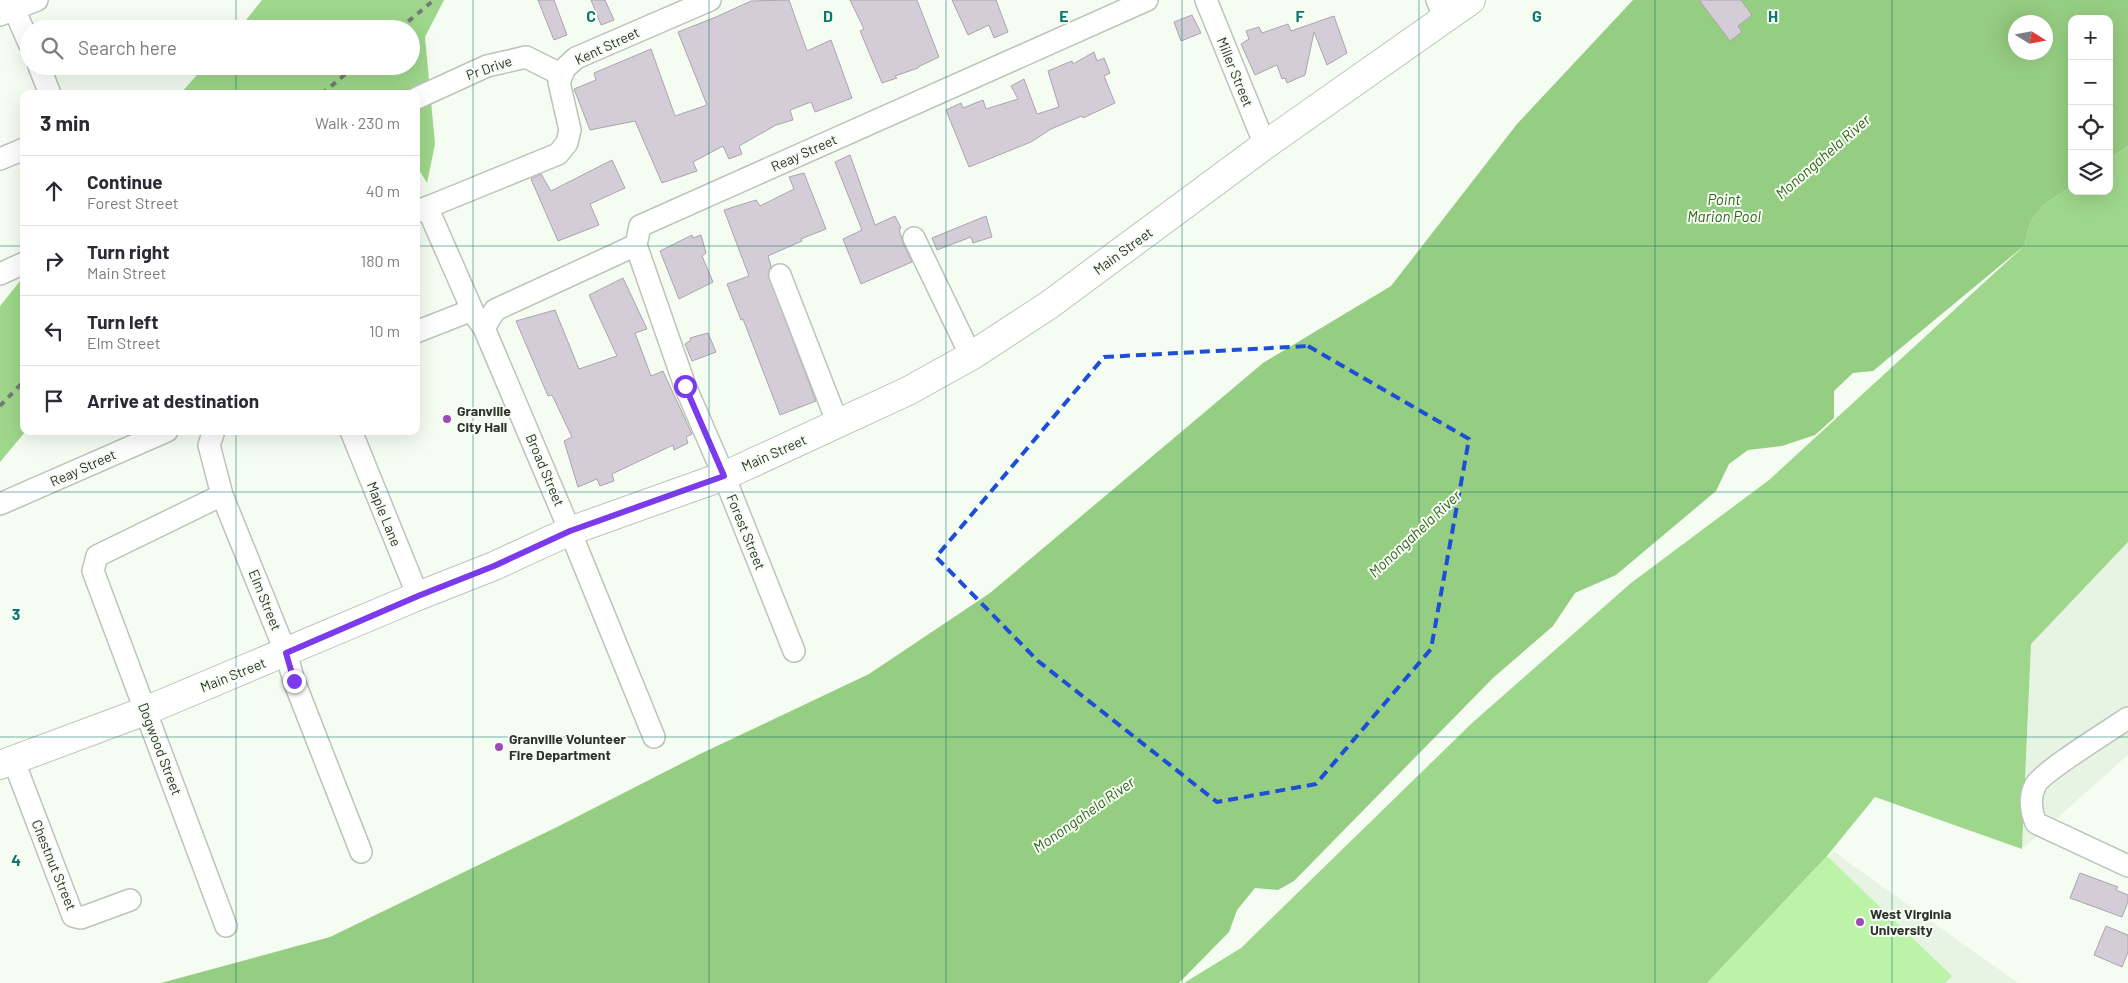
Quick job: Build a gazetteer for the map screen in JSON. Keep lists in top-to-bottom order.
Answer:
{
  "streets": {
    "main road": ["Main Street"],
    "street": [
      "Kent Street",
      "Pr Drive",
      "Miller Street",
      "Reay Street",
      "Broad Street",
      "Maple Lane",
      "Forest Street",
      "Elm Street",
      "Dogwood Street",
      "Chestnut Street"
    ]
  },
  "crossings": [
    ["Kent Street", "Pr Drive"],
    ["Kent Street", "Broad Street"],
    ["Miller Street", "Main Street"],
    ["Reay Street", "Forest Street"],
    ["Main Street", "Broad Street"],
    ["Main Street", "Maple Lane"],
    ["Main Street", "Forest Street"],
    ["Main Street", "Elm Street"],
    ["Main Street", "Dogwood Street"],
    ["Main Street", "Chestnut Street"],
    ["Elm Street", "Dogwood Street"]
  ],
  "water": ["Monongahela River", "Point Marion Pool"],
  "places": ["Granville City Hall", "Granville Volunteer Fire Department", "West Virginia University"],
  "north": "right",
  "page": {
    "map_buttons": ["+", "−"],
    "search": "Search here",
    "heading": ["3 min", "Walk · 230 m"],
    "list": [
      ["Continue", "Forest Street", "40 m"],
      ["Turn right", "Main Street", "180 m"],
      ["Turn left", "Elm Street", "10 m"],
      "Arrive at destination"
    ]
  },
  "grid": {
    "columns": [
      "C",
      "D",
      "E",
      "F",
      "G",
      "H"
    ],
    "rows": ["3", "4"]
  }
}
